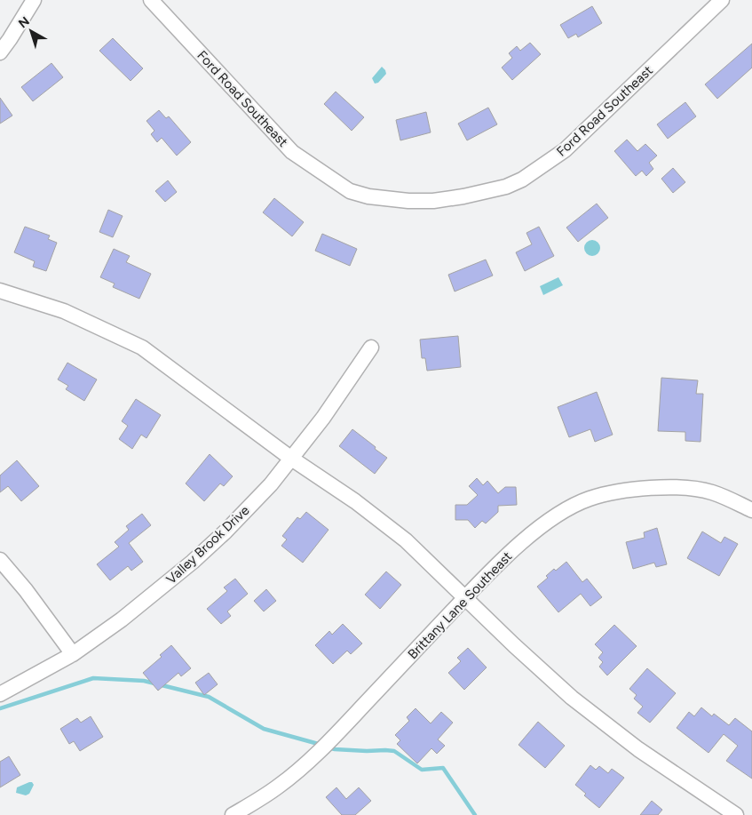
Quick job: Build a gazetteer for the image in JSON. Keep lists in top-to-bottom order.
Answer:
{
  "streets": {
    "street": ["Ford Road Southeast", "Valley Brook Drive", "Brittany Lane Southeast"]
  },
  "north": "top left"
}
